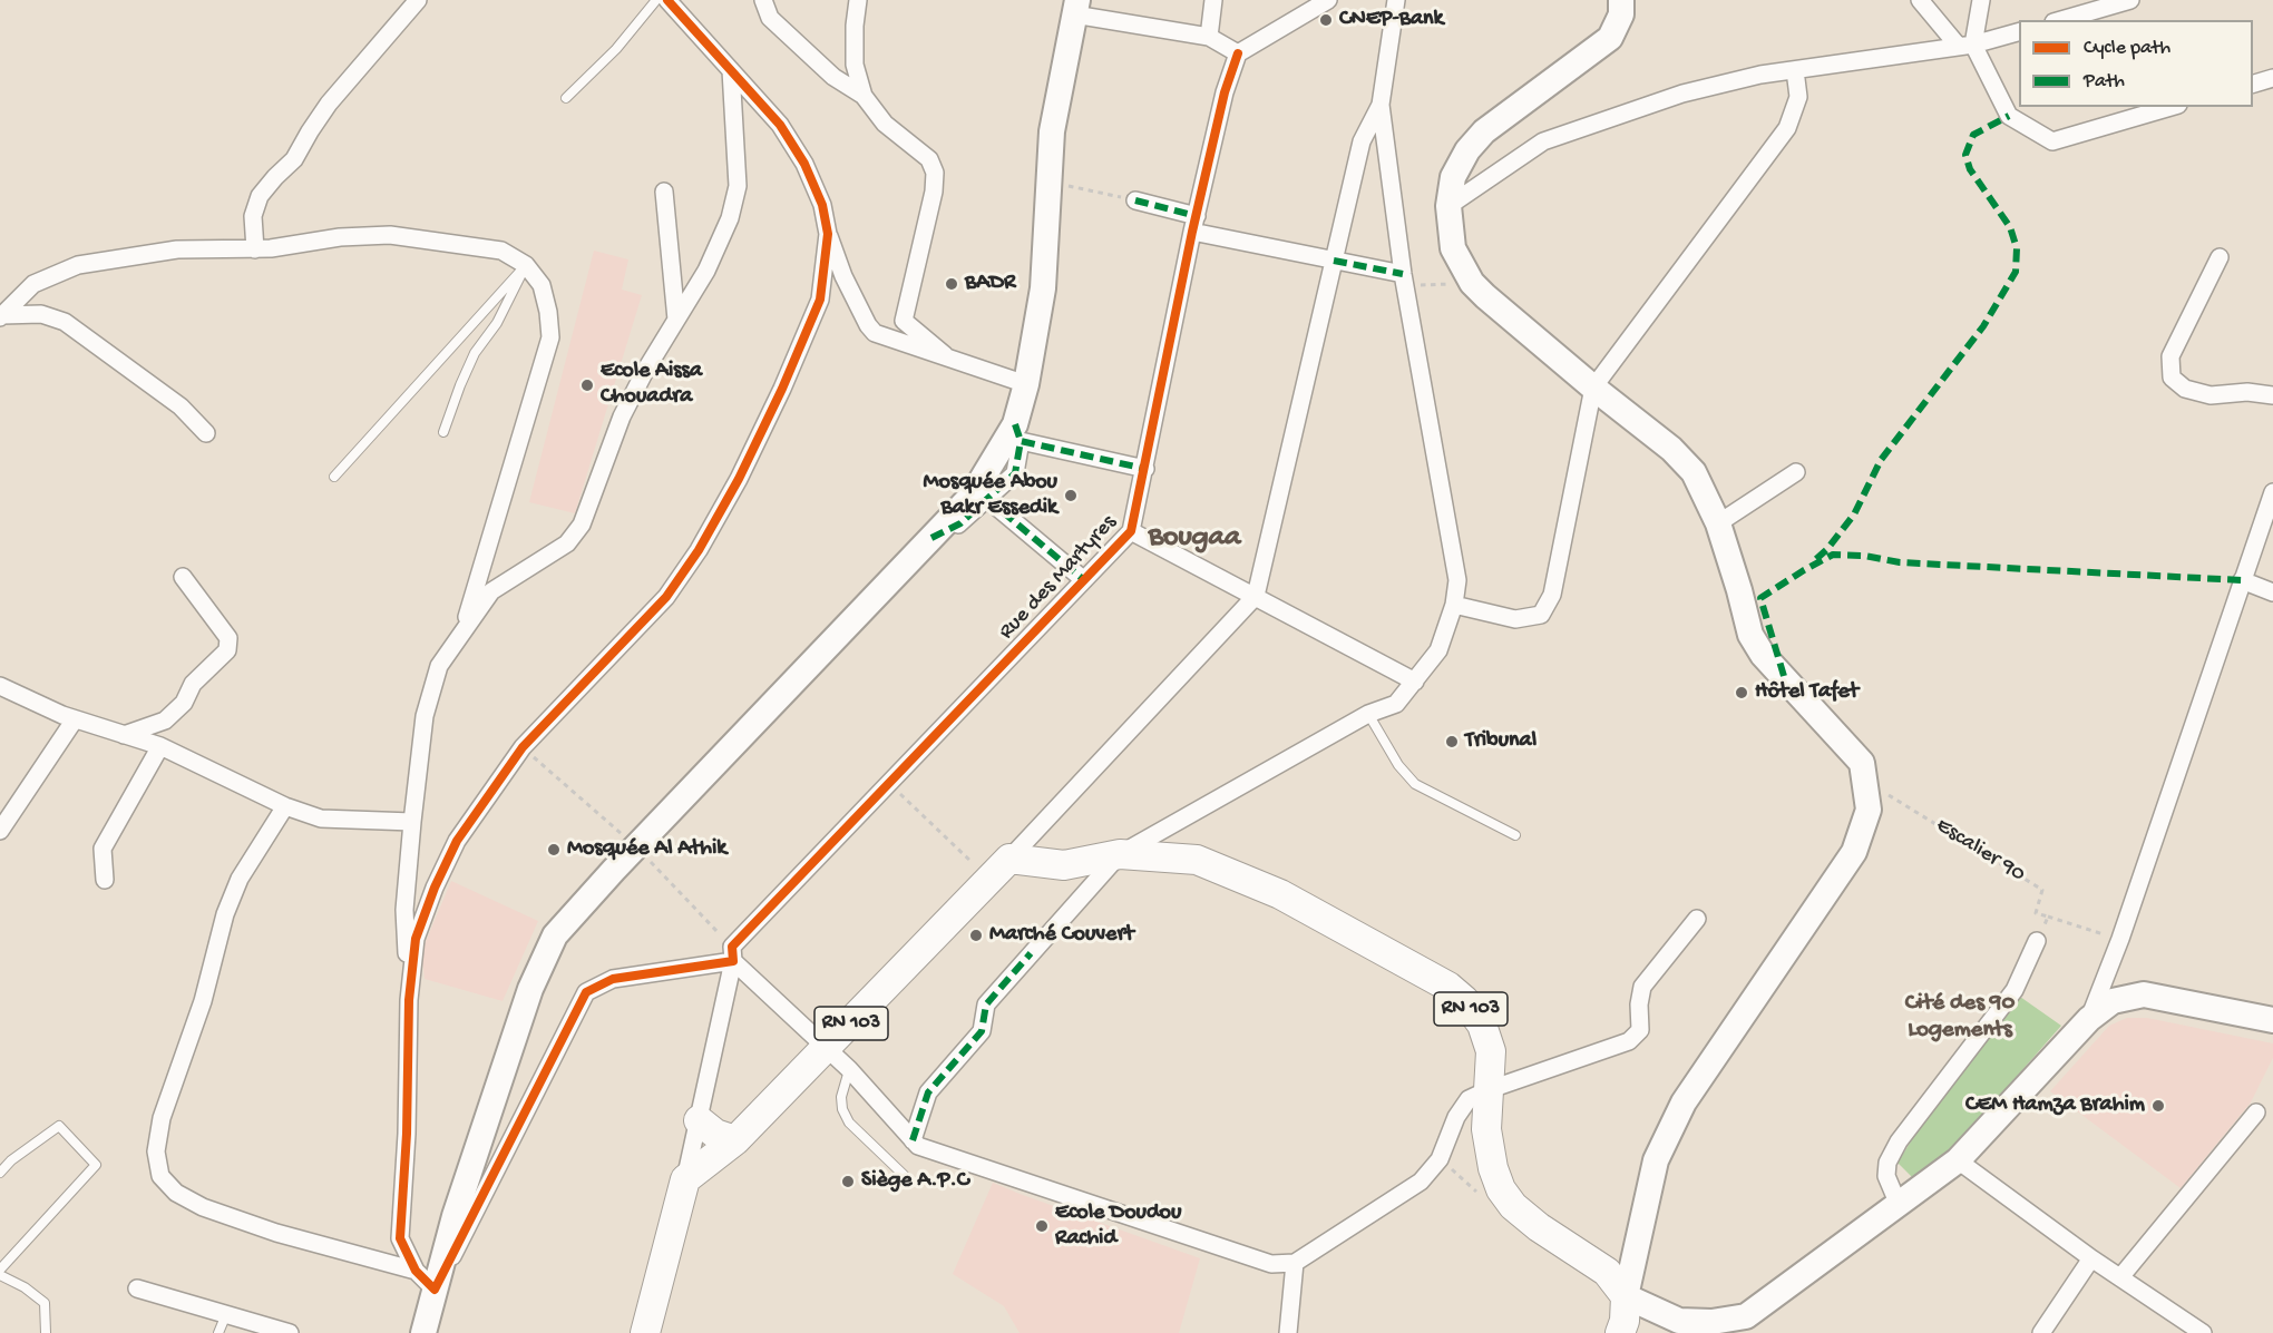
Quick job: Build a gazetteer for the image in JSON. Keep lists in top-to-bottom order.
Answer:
{
  "streets": {
    "main road": ["RN 103"],
    "street": ["Rue des Martyres"],
    "path": ["Escalier 90"]
  },
  "districts": ["Bougaa", "Cité des 90 Logements"],
  "places": [
    "CNEP-Bank",
    "BADR",
    "Ecole Aissa Chouadra",
    "Mosquée Abou Bakr Essedik",
    "Hôtel Tafet",
    "Tribunal",
    "Mosquée Al Athik",
    "Marché Couvert",
    "CEM Hamza Brahim",
    "Siège A.P.C",
    "Ecole Doudou Rachid"
  ],
  "legend": ["Cycle path", "Path"]
}
